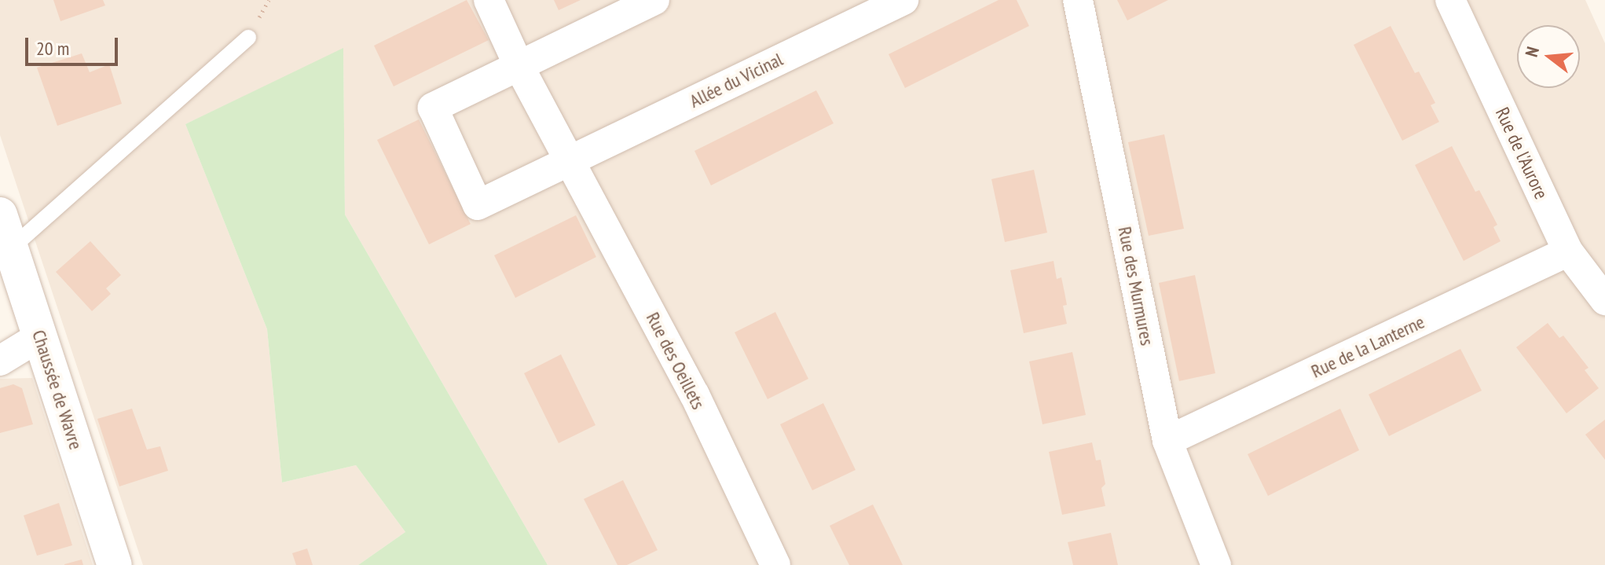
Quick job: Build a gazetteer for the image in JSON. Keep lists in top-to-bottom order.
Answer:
{
  "streets": {
    "main road": ["Chaussée de Wavre"],
    "street": [
      "Allée du Vicinal",
      "Rue de l'Aurore",
      "Rue des Murmures",
      "Rue de la Lanterne",
      "Rue des Oeillets"
    ]
  },
  "crossings": [
    ["Allée du Vicinal", "Rue des Oeillets"],
    ["Rue de l'Aurore", "Rue de la Lanterne"],
    ["Rue des Murmures", "Rue de la Lanterne"]
  ],
  "scale_bar": "20 m",
  "north": "left"
}
